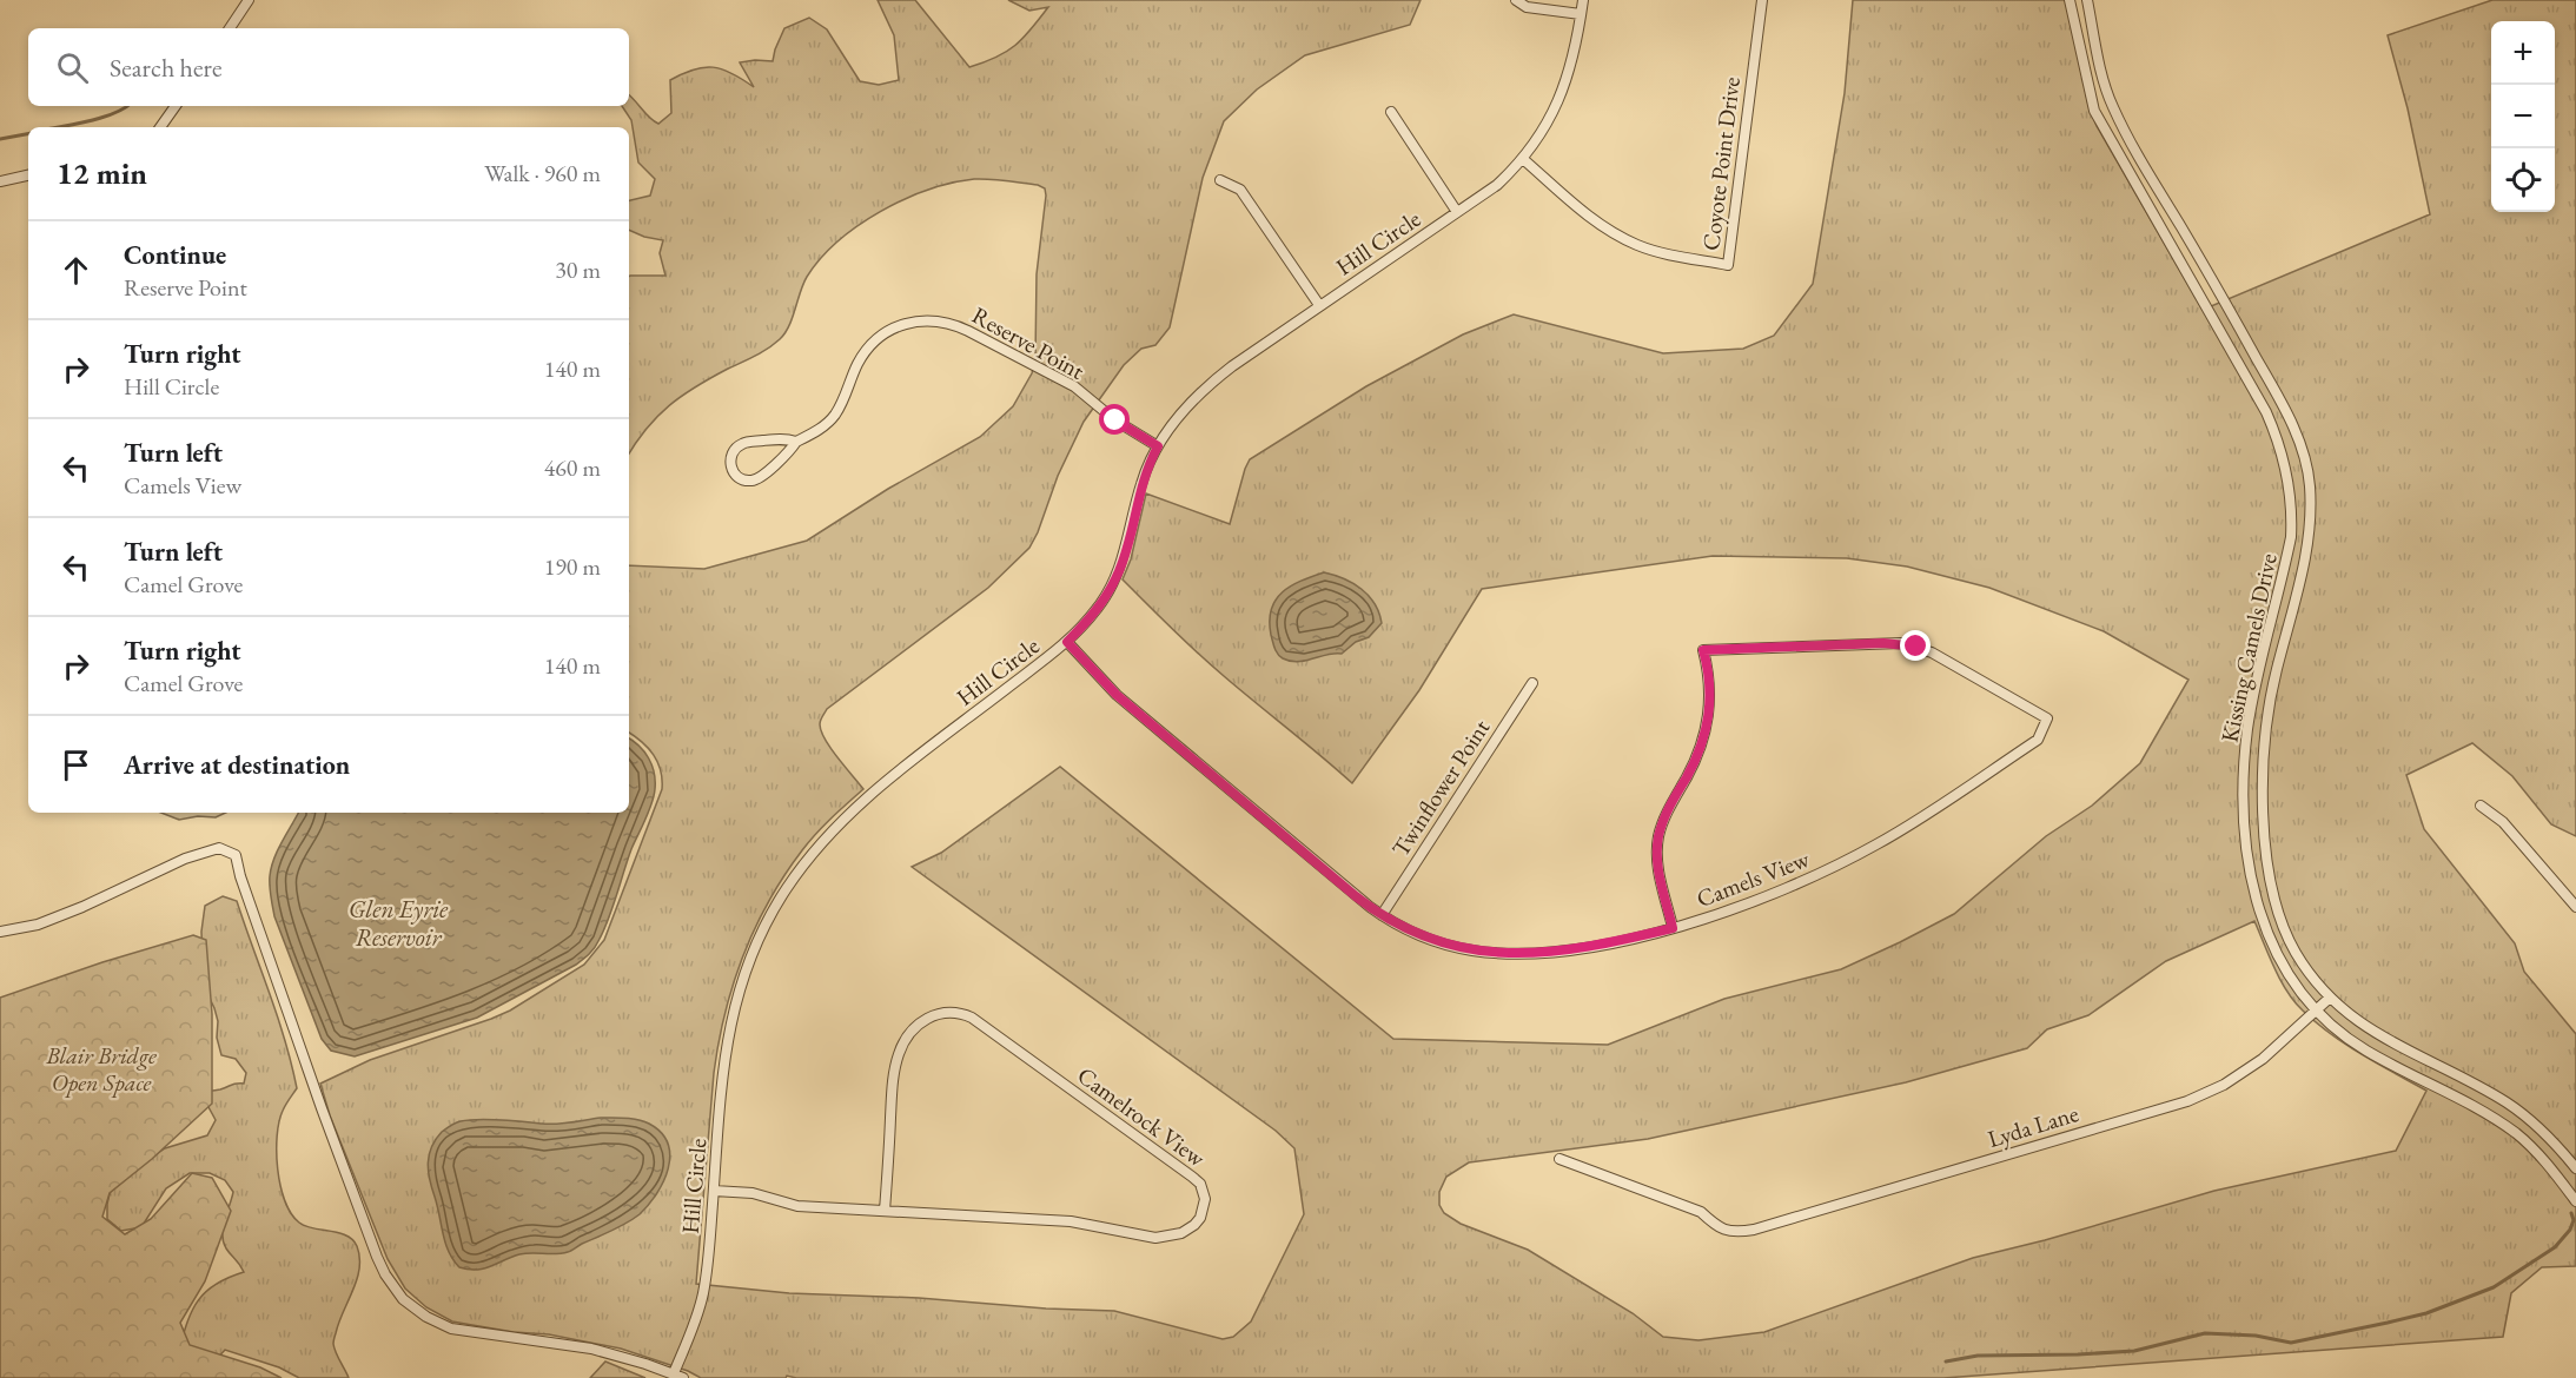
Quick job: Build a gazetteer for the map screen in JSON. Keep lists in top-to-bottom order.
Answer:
{
  "streets": {
    "street": [
      "Coyote Point Drive",
      "Hill Circle",
      "Reserve Point",
      "Kissing Camels Drive",
      "Twinflower Point",
      "Camels View",
      "Camelrock View",
      "Lyda Lane"
    ]
  },
  "crossings": [
    ["Coyote Point Drive", "Hill Circle"],
    ["Hill Circle", "Reserve Point"],
    ["Hill Circle", "Camels View"],
    ["Hill Circle", "Camelrock View"],
    ["Kissing Camels Drive", "Lyda Lane"],
    ["Twinflower Point", "Camels View"]
  ],
  "water": ["Glen Eyrie Reservoir"],
  "parks": ["Blair Bridge Open Space"],
  "page": {
    "map_buttons": ["+", "−"],
    "search": "Search here",
    "heading": ["12 min", "Walk · 960 m"],
    "list": [
      ["Continue", "Reserve Point", "30 m"],
      ["Turn right", "Hill Circle", "140 m"],
      ["Turn left", "Camels View", "460 m"],
      ["Turn left", "Camel Grove", "190 m"],
      ["Turn right", "Camel Grove", "140 m"],
      "Arrive at destination"
    ]
  }
}
